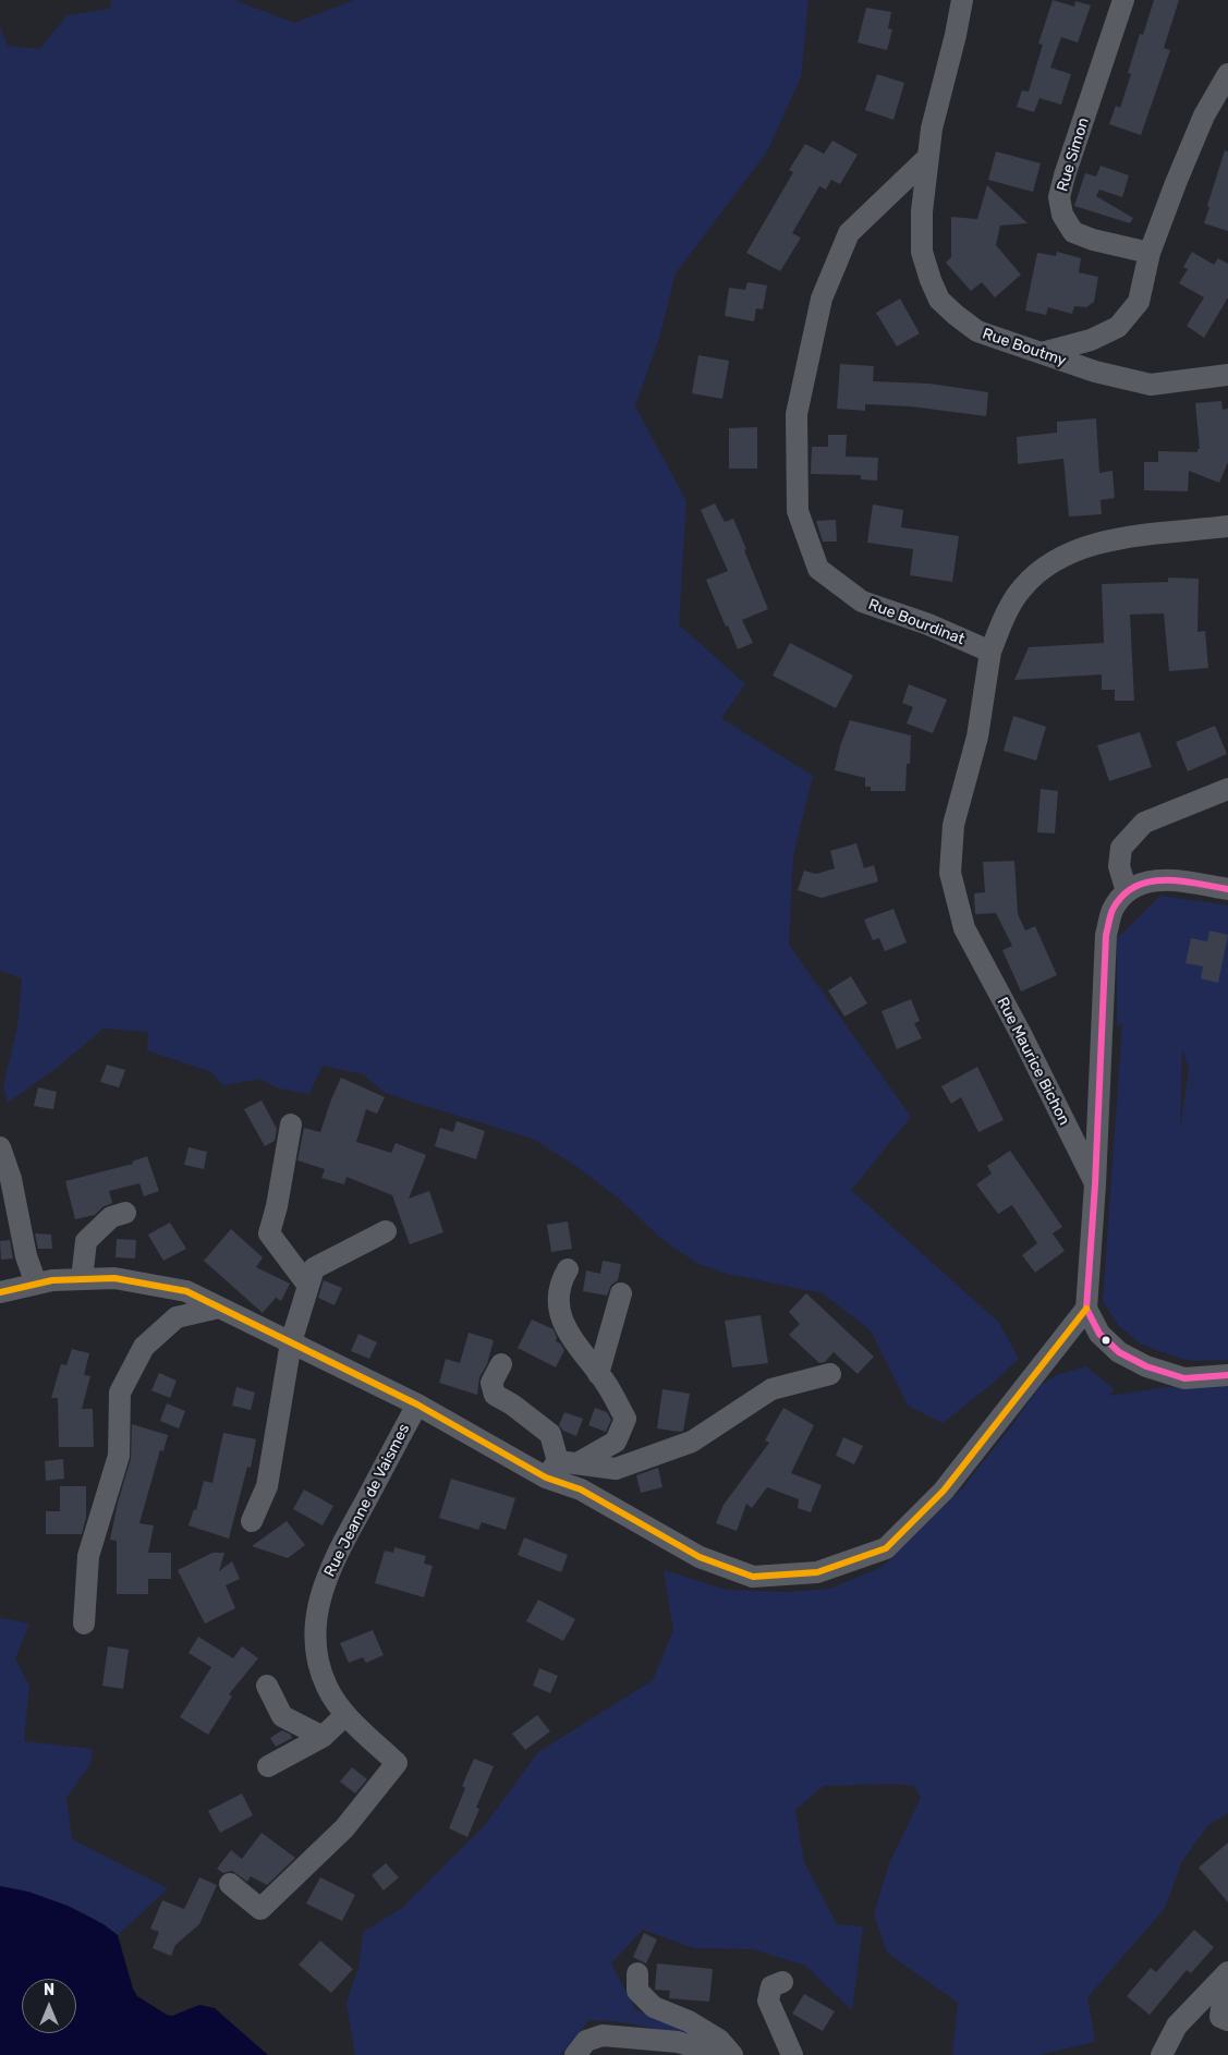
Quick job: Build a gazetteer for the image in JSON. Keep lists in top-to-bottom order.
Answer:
{
  "streets": {
    "street": [
      "Rue Simon",
      "Rue Boutmy",
      "Rue Bourdinat",
      "Rue Maurice Bichon",
      "Rue Jeanne de Vaismes"
    ]
  },
  "crossings": [
    ["Rue Boutmy", "Rue Bourdinat"],
    ["Rue Bourdinat", "Rue Maurice Bichon"]
  ],
  "north": "top"
}
